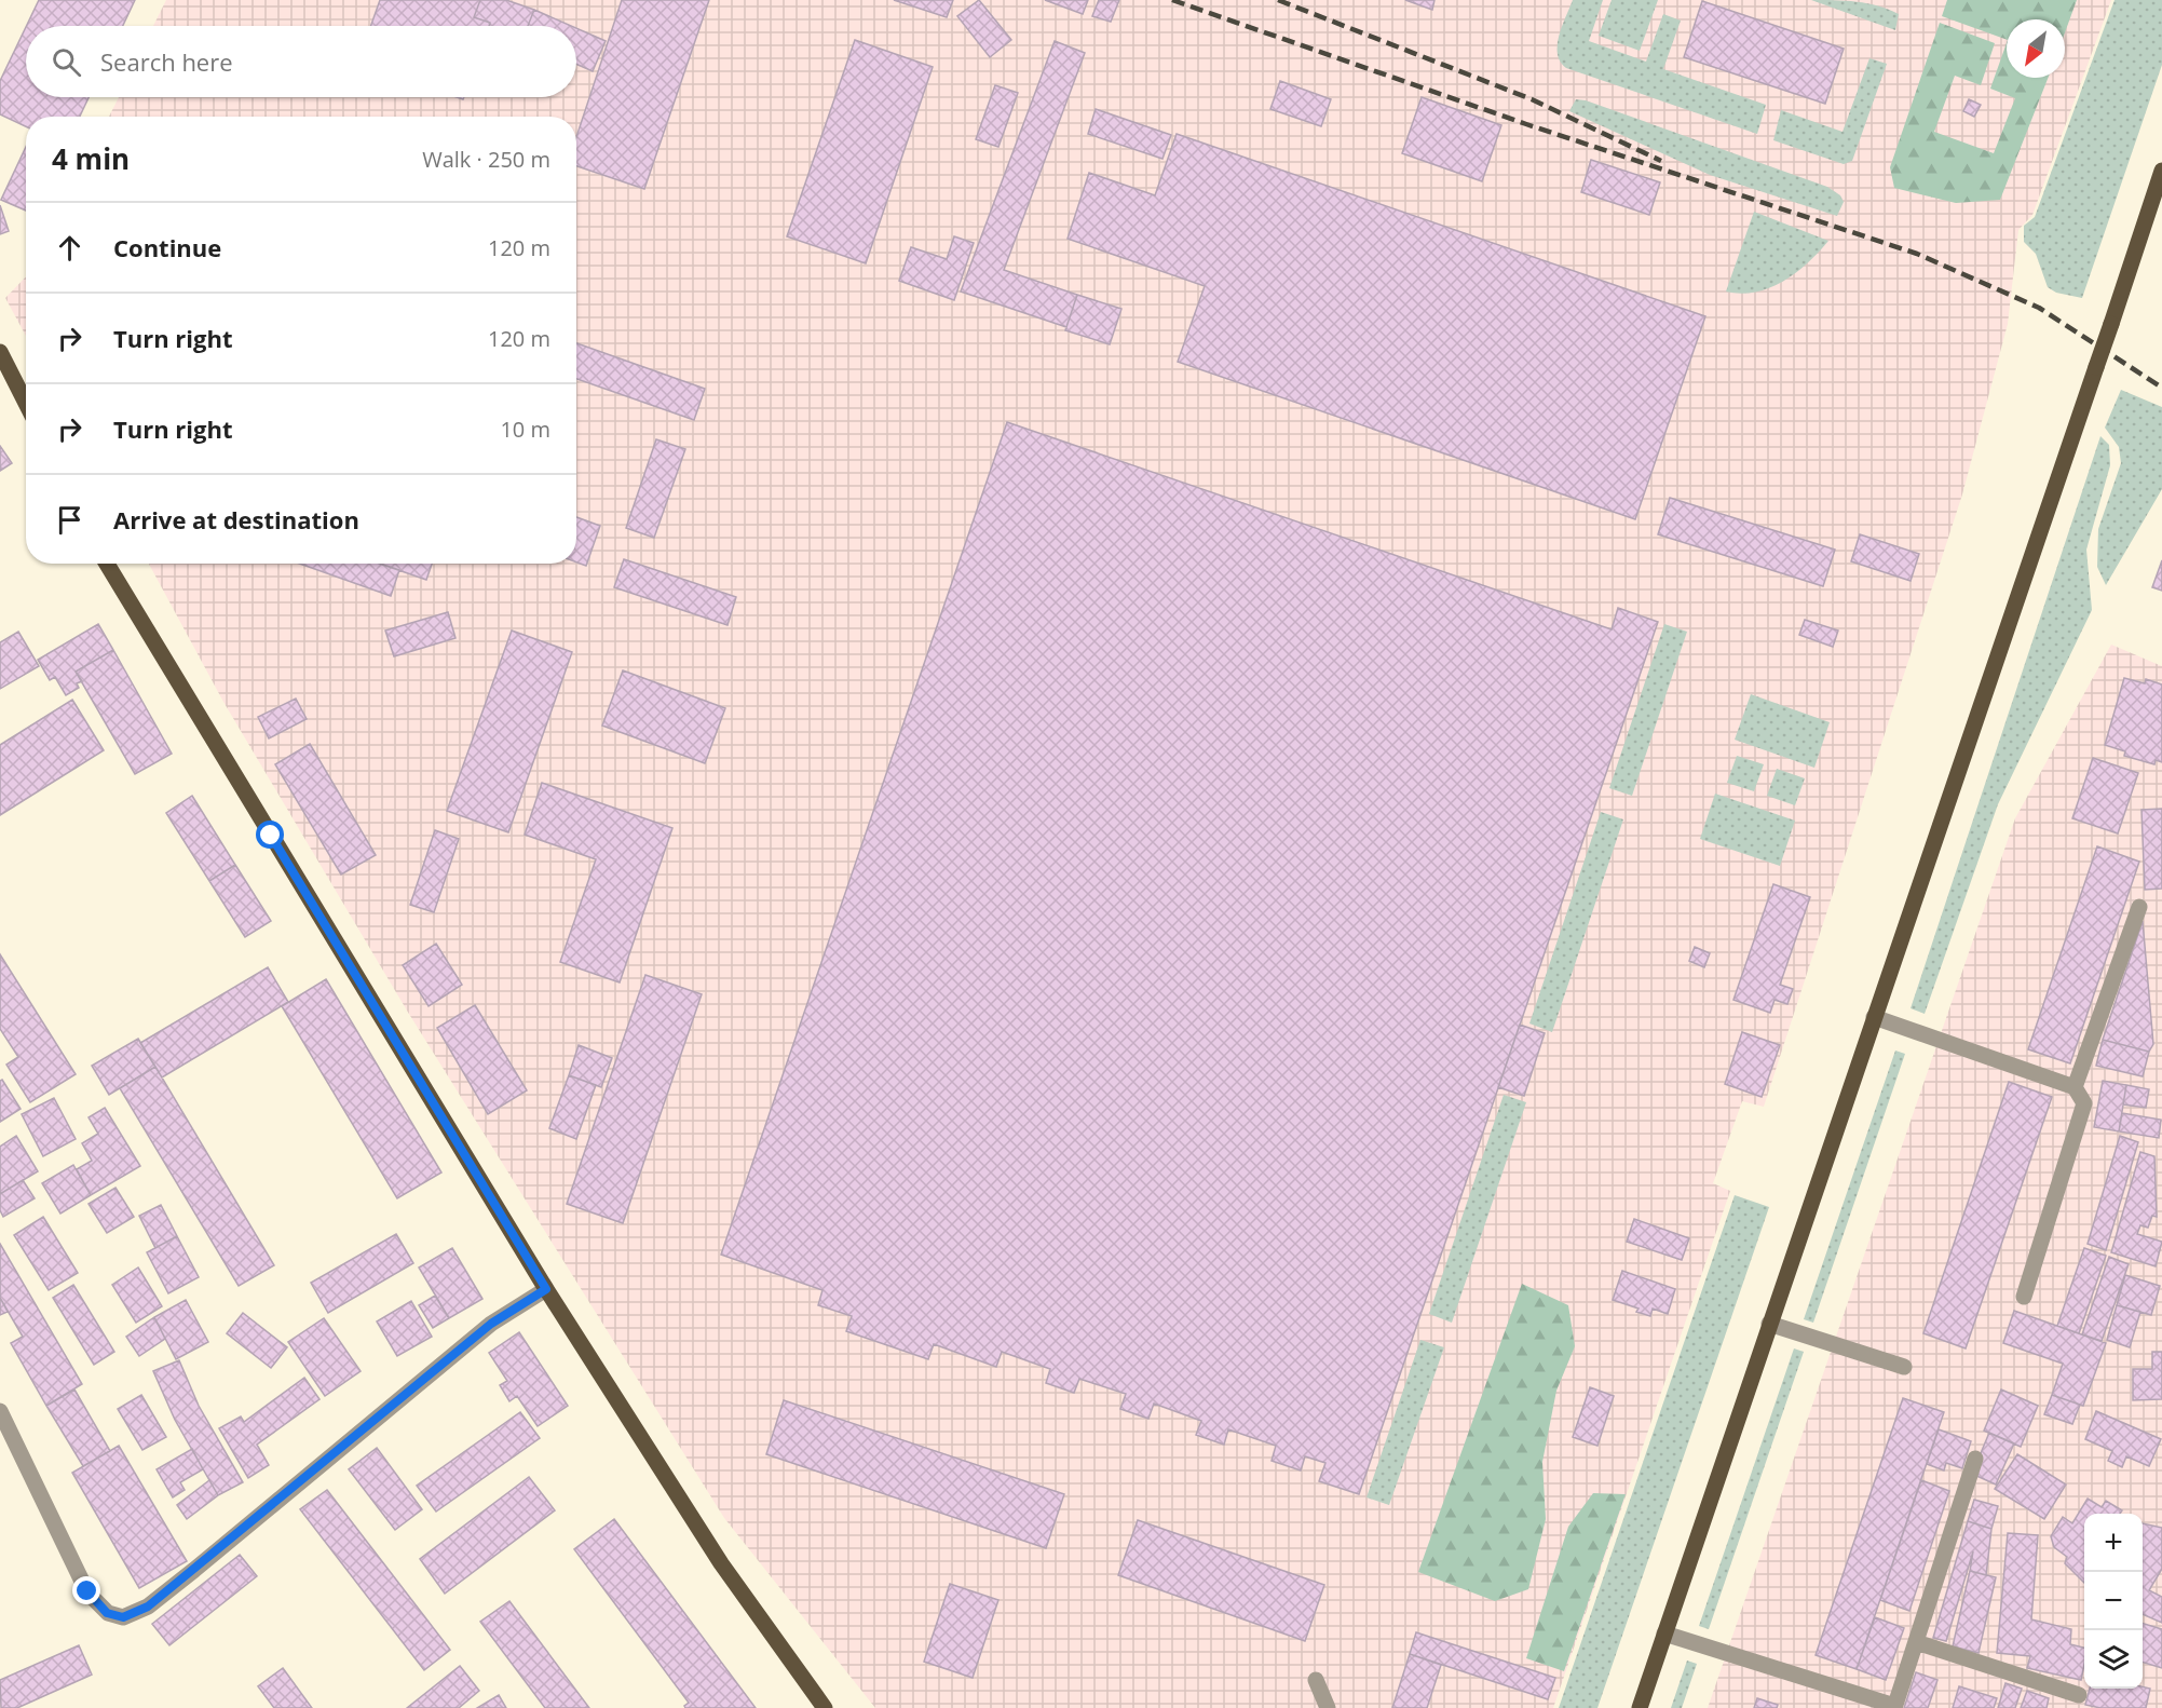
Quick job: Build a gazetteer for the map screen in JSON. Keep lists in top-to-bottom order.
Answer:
{
  "north": "bottom left",
  "page": {
    "search": "Search here",
    "heading": ["4 min", "Walk · 250 m"],
    "list": [
      ["Continue", "120 m"],
      ["Turn right", "120 m"],
      ["Turn right", "10 m"],
      "Arrive at destination"
    ],
    "map_buttons": ["+", "−"]
  }
}
